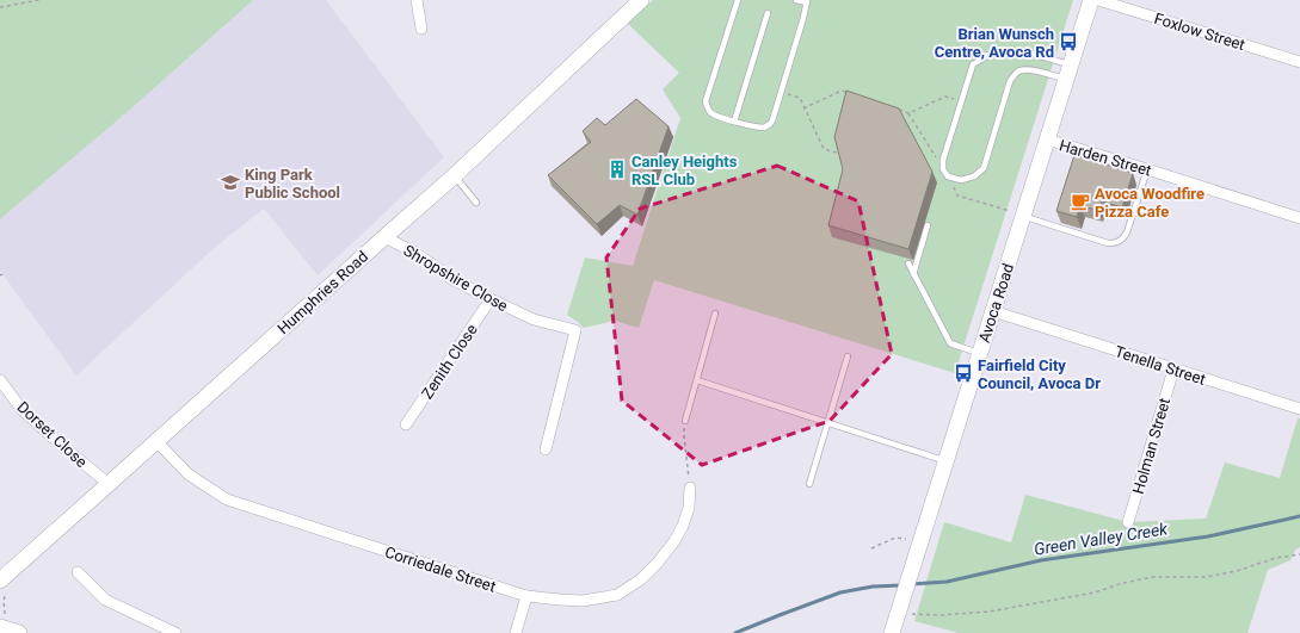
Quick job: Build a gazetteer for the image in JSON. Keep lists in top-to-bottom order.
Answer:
{
  "streets": {
    "street": [
      "Foxlow Street",
      "Harden Street",
      "Shropshire Close",
      "Humphries Road",
      "Avoca Road",
      "Zenith Close",
      "Tenella Street",
      "Dorset Close",
      "Holman Street",
      "Corriedale Street"
    ]
  },
  "crossings": [
    ["Harden Street", "Avoca Road"],
    ["Shropshire Close", "Humphries Road"],
    ["Shropshire Close", "Zenith Close"],
    ["Humphries Road", "Dorset Close"],
    ["Humphries Road", "Corriedale Street"],
    ["Avoca Road", "Tenella Street"],
    ["Tenella Street", "Holman Street"]
  ],
  "water": ["Green Valley Creek"],
  "places": {
    "bus stop": ["Brian Wunsch Centre, Avoca Rd", "Fairfield City Council, Avoca Dr"],
    "building": ["Canley Heights RSL Club"],
    "school or university": ["King Park Public School"],
    "cafe": ["Avoca Woodfire Pizza Cafe"]
  }
}
